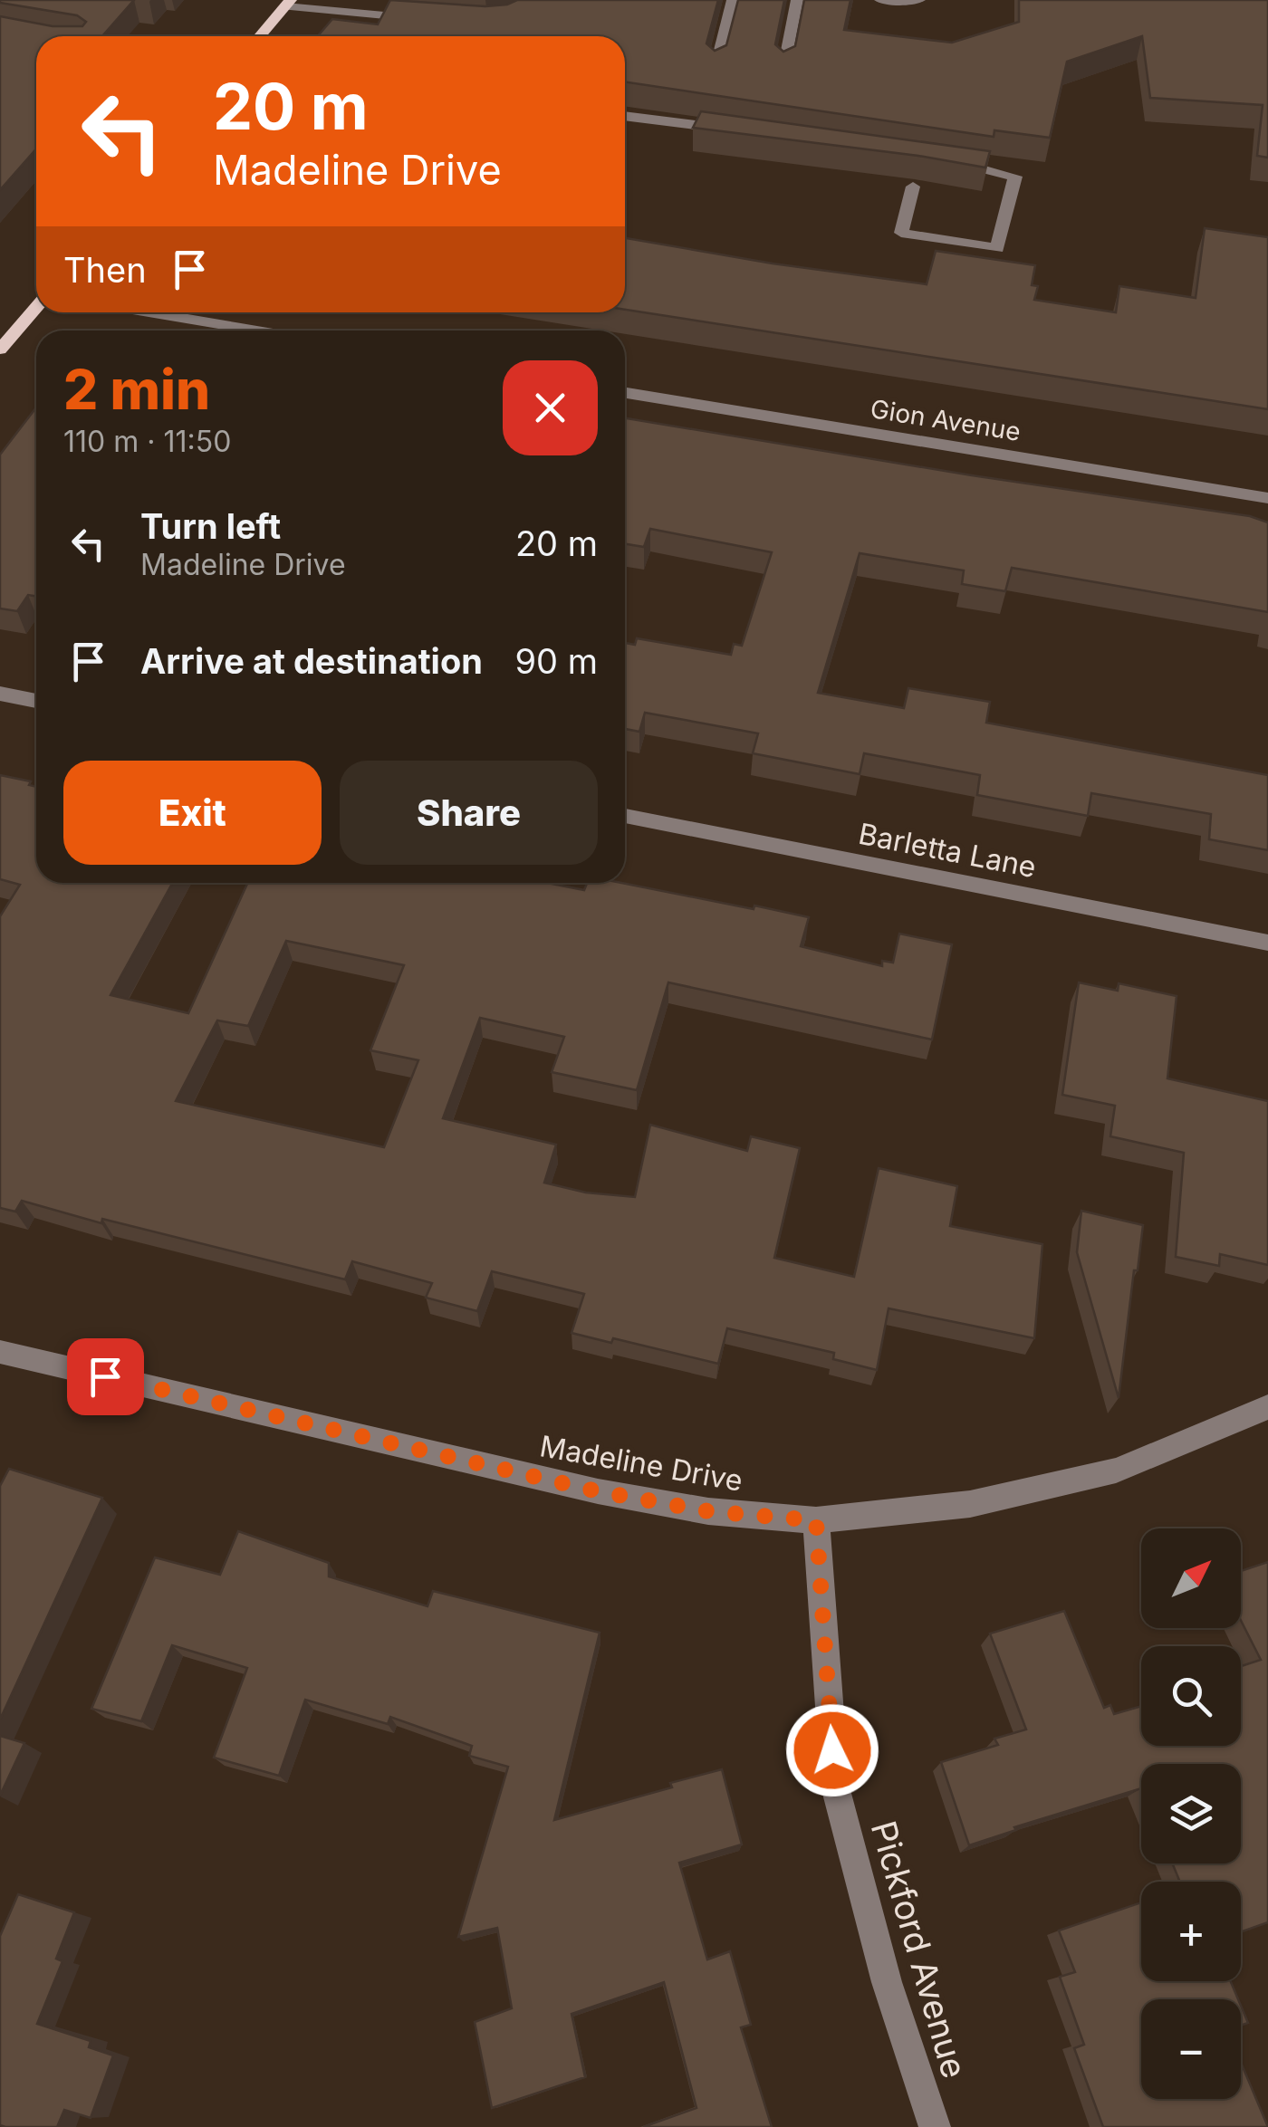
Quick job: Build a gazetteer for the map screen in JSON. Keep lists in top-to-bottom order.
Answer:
{
  "streets": {
    "street": [
      "Gion Avenue",
      "Barletta Lane",
      "Madeline Drive",
      "Pickford Avenue"
    ]
  },
  "crossings": [
    ["Madeline Drive", "Pickford Avenue"]
  ],
  "north": "top right",
  "page": {
    "turn": ["20 m", "Madeline Drive"],
    "then": "Then",
    "heading": ["2 min", "110 m · 11:50"],
    "list": [
      {
        "name": "Turn left",
        "note": "Madeline Drive",
        "value": "20 m"
      },
      {
        "name": "Arrive at destination",
        "value": "90 m"
      }
    ],
    "buttons": ["Exit", "Share"],
    "map_buttons": ["+", "−"]
  }
}
